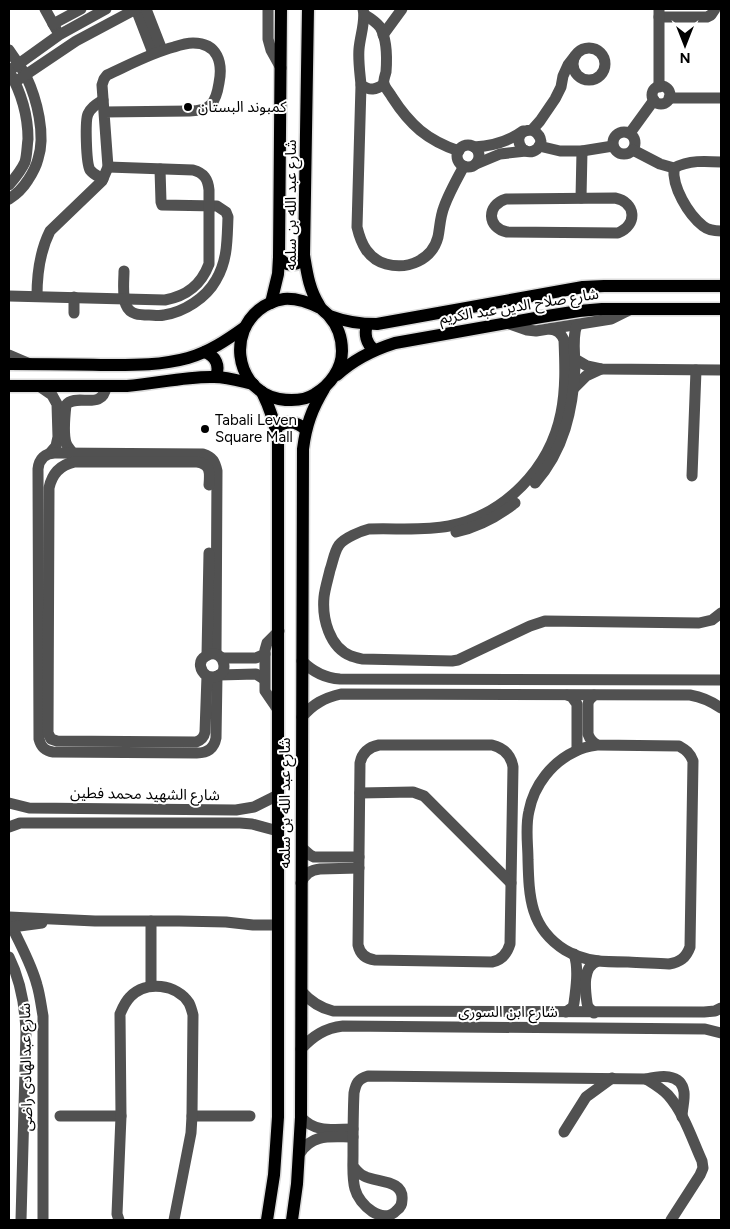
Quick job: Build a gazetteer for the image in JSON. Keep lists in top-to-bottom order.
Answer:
{
  "streets": {
    "main road": ["شارع عبد الله بن سلمه", "شارع صلاح الدين عبد الكريم"],
    "street": ["شارع الشهيد محمد فطين", "شارع ابن السورى", "شارع عبدالهادى راضى"]
  },
  "crossings": [
    ["شارع عبد الله بن سلمه", "شارع صلاح الدين عبد الكريم"],
    ["شارع عبد الله بن سلمه", "شارع الشهيد محمد فطين"],
    ["شارع عبد الله بن سلمه", "شارع ابن السورى"]
  ],
  "places": ["كمبوند البستان", "Tabali Leven Square Mall"],
  "north": "bottom"
}
